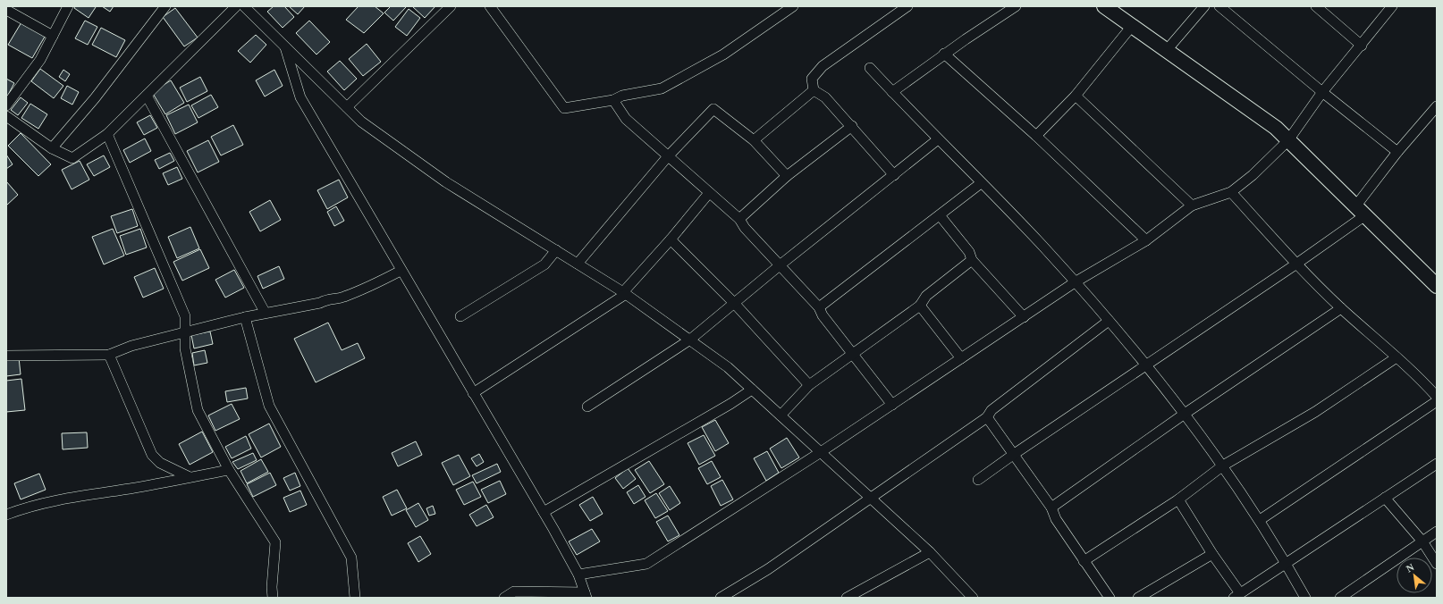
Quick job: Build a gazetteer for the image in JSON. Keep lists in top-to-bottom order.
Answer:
{
  "north": "top left"
}
